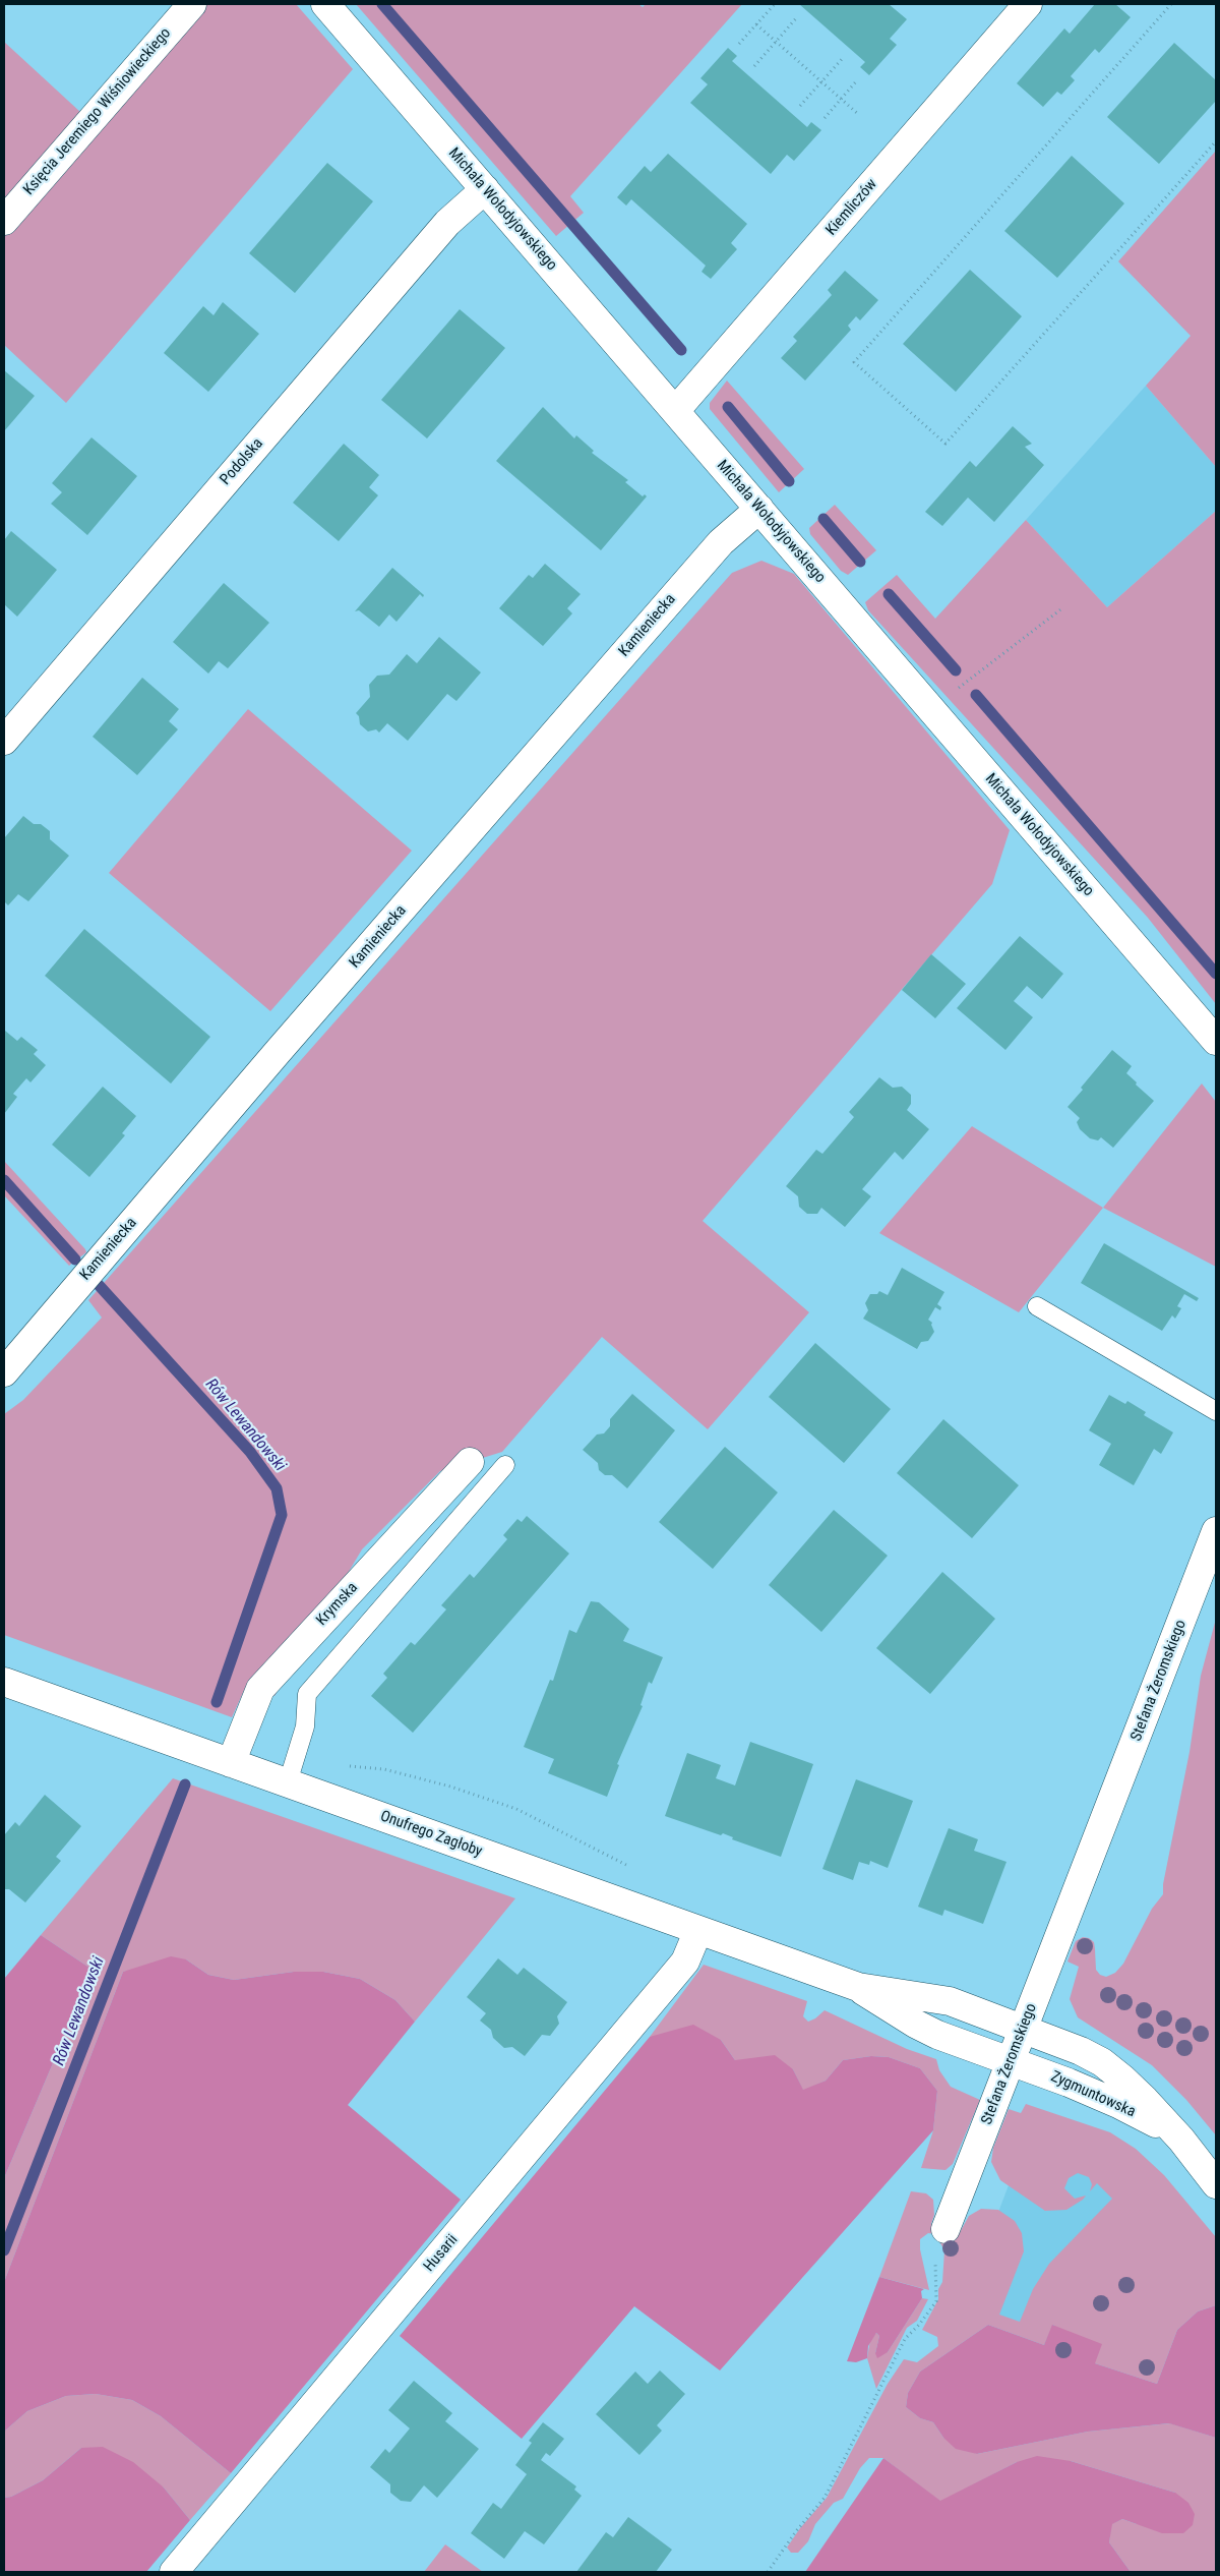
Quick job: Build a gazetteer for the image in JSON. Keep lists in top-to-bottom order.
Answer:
{
  "streets": {
    "street": [
      "Księcia Jeremiego Wiśniowieckiego",
      "Kiemliczów",
      "Michała Wołodyjowskiego",
      "Podolska",
      "Kamieniecka",
      "Krymska",
      "Stefana Żeromskiego",
      "Onufrego Zagłoby",
      "Zygmuntowska",
      "Husarii"
    ]
  },
  "crossings": [
    ["Kiemliczów", "Michała Wołodyjowskiego"],
    ["Michała Wołodyjowskiego", "Podolska"],
    ["Michała Wołodyjowskiego", "Kamieniecka"],
    ["Krymska", "Onufrego Zagłoby"],
    ["Stefana Żeromskiego", "Onufrego Zagłoby"],
    ["Stefana Żeromskiego", "Zygmuntowska"],
    ["Onufrego Zagłoby", "Zygmuntowska"],
    ["Onufrego Zagłoby", "Husarii"]
  ],
  "water": ["Rów Lewandowski"]
}
